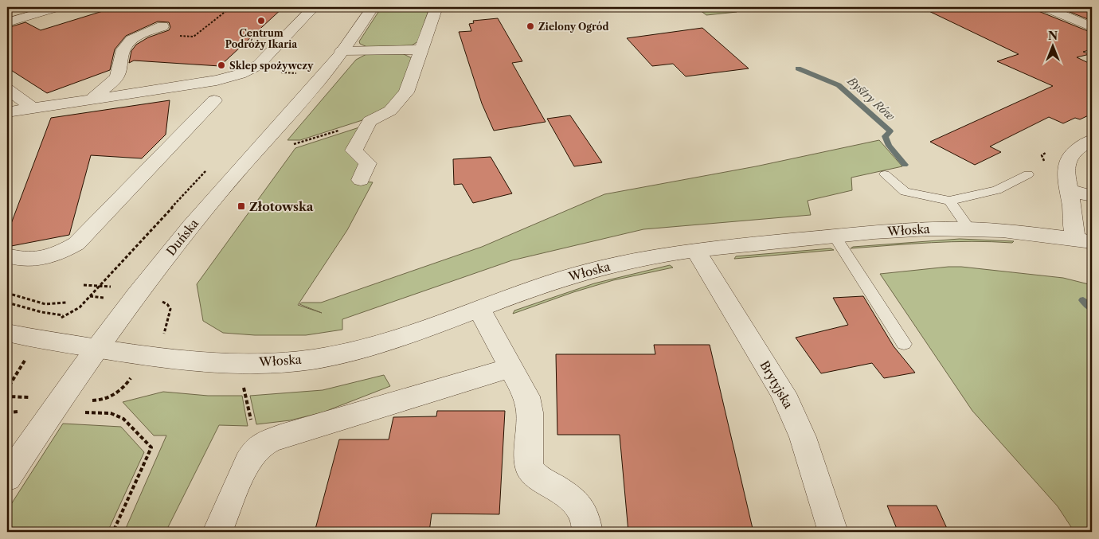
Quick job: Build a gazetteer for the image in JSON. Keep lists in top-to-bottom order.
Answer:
{
  "streets": {
    "street": ["Włoska", "Duńska", "Brytyjska"]
  },
  "crossings": [
    ["Włoska", "Duńska"],
    ["Włoska", "Brytyjska"]
  ],
  "water": ["Bystry Rów"],
  "places": {
    "other": ["Centrum Podróży Ikaria", "Zielony Ogród", "Sklep spożywczy"],
    "transit": ["Złotowska"]
  },
  "north": "top"
}
